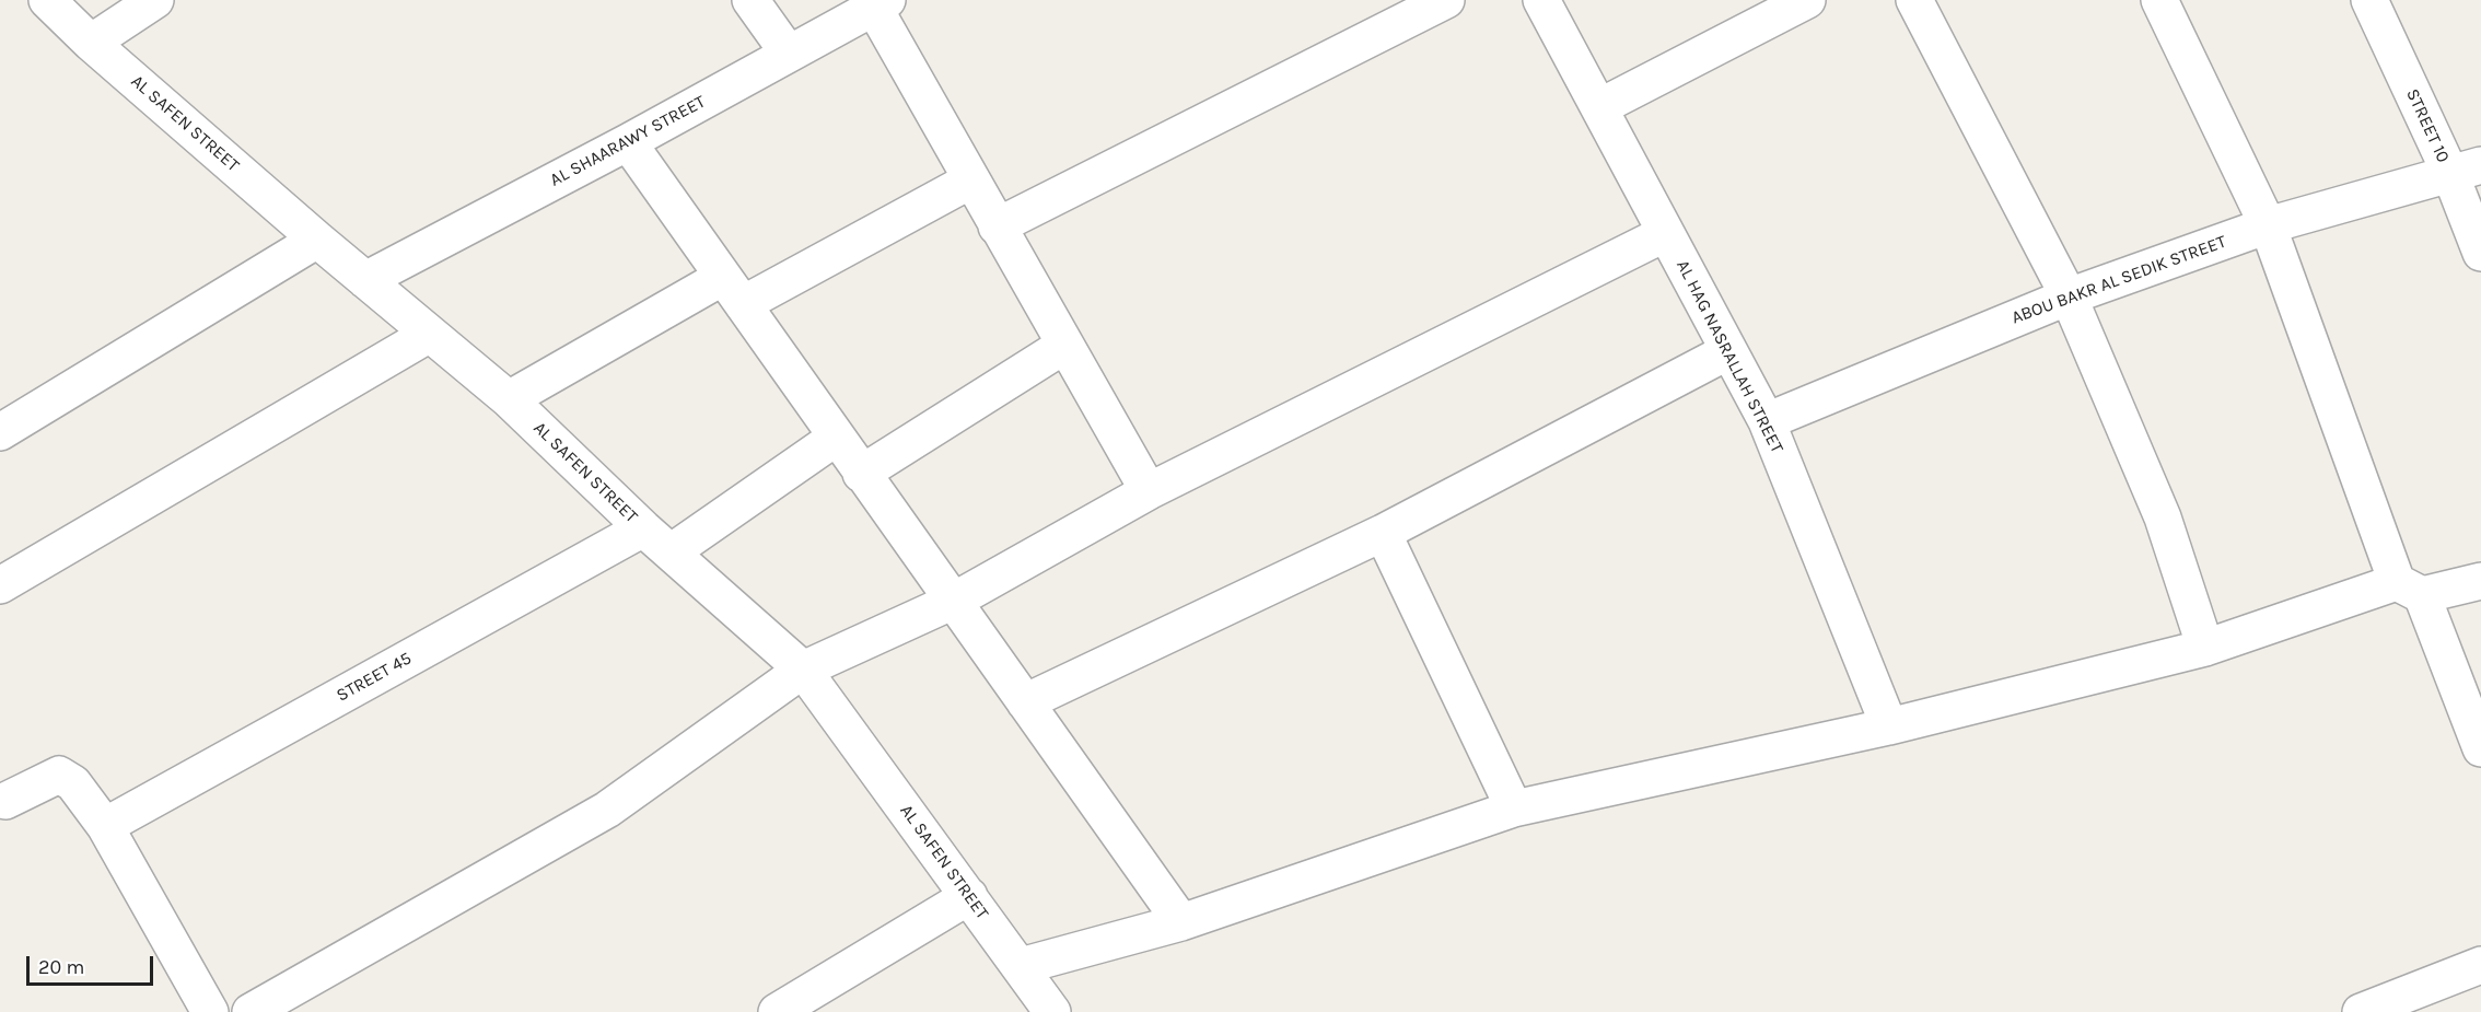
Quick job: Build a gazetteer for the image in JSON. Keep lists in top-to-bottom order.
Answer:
{
  "streets": {
    "street": [
      "AL SAFEN STREET",
      "STREET 10",
      "AL SHAARAWY STREET",
      "ABOU BAKR AL SEDIK STREET",
      "AL HAG NASRALLAH STREET",
      "STREET 45"
    ]
  },
  "crossings": [
    ["AL SAFEN STREET", "AL SHAARAWY STREET"],
    ["AL SAFEN STREET", "STREET 45"],
    ["STREET 10", "ABOU BAKR AL SEDIK STREET"],
    ["ABOU BAKR AL SEDIK STREET", "AL HAG NASRALLAH STREET"]
  ],
  "scale_bar": "20 m"
}
